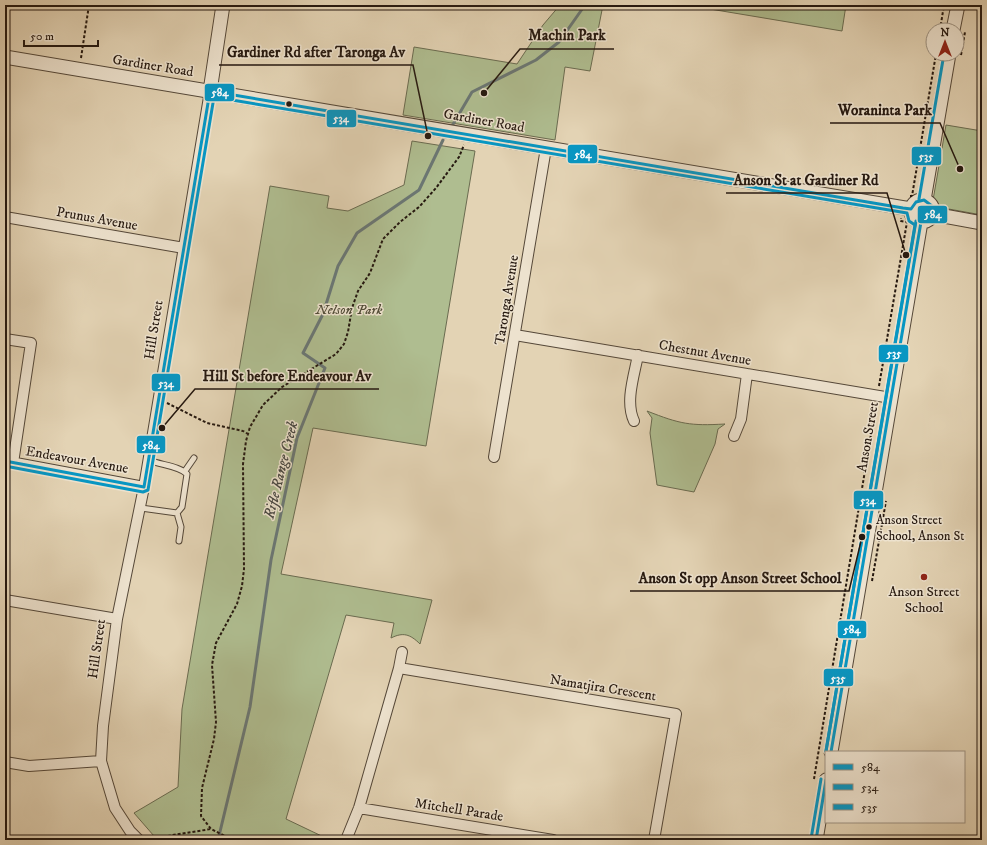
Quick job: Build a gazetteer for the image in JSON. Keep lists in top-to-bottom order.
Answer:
{
  "streets": {
    "street": [
      "Gardiner Road",
      "Prunus Avenue",
      "Taronga Avenue",
      "Hill Street",
      "Chestnut Avenue",
      "Anson Street",
      "Endeavour Avenue",
      "Namatjira Crescent",
      "Mitchell Parade"
    ]
  },
  "crossings": [
    ["Gardiner Road", "Taronga Avenue"],
    ["Gardiner Road", "Hill Street"],
    ["Gardiner Road", "Anson Street"],
    ["Prunus Avenue", "Hill Street"],
    ["Taronga Avenue", "Chestnut Avenue"],
    ["Hill Street", "Endeavour Avenue"],
    ["Chestnut Avenue", "Anson Street"]
  ],
  "water": ["Rifle Range Creek"],
  "parks": ["Nelson Park"],
  "places": [
    "Machin Park",
    "Gardiner Rd after Taronga Av",
    "Woraninta Park",
    "Anson St at Gardiner Rd",
    "Hill St before Endeavour Av",
    "Anson Street School, Anson St",
    "Anson St opp Anson Street School",
    "Anson Street School"
  ],
  "lines": ["transit line 535", "transit line 584", "transit line 534"],
  "legend": ["584", "534", "535"],
  "scale_bar": "50 m",
  "north": "top"
}
